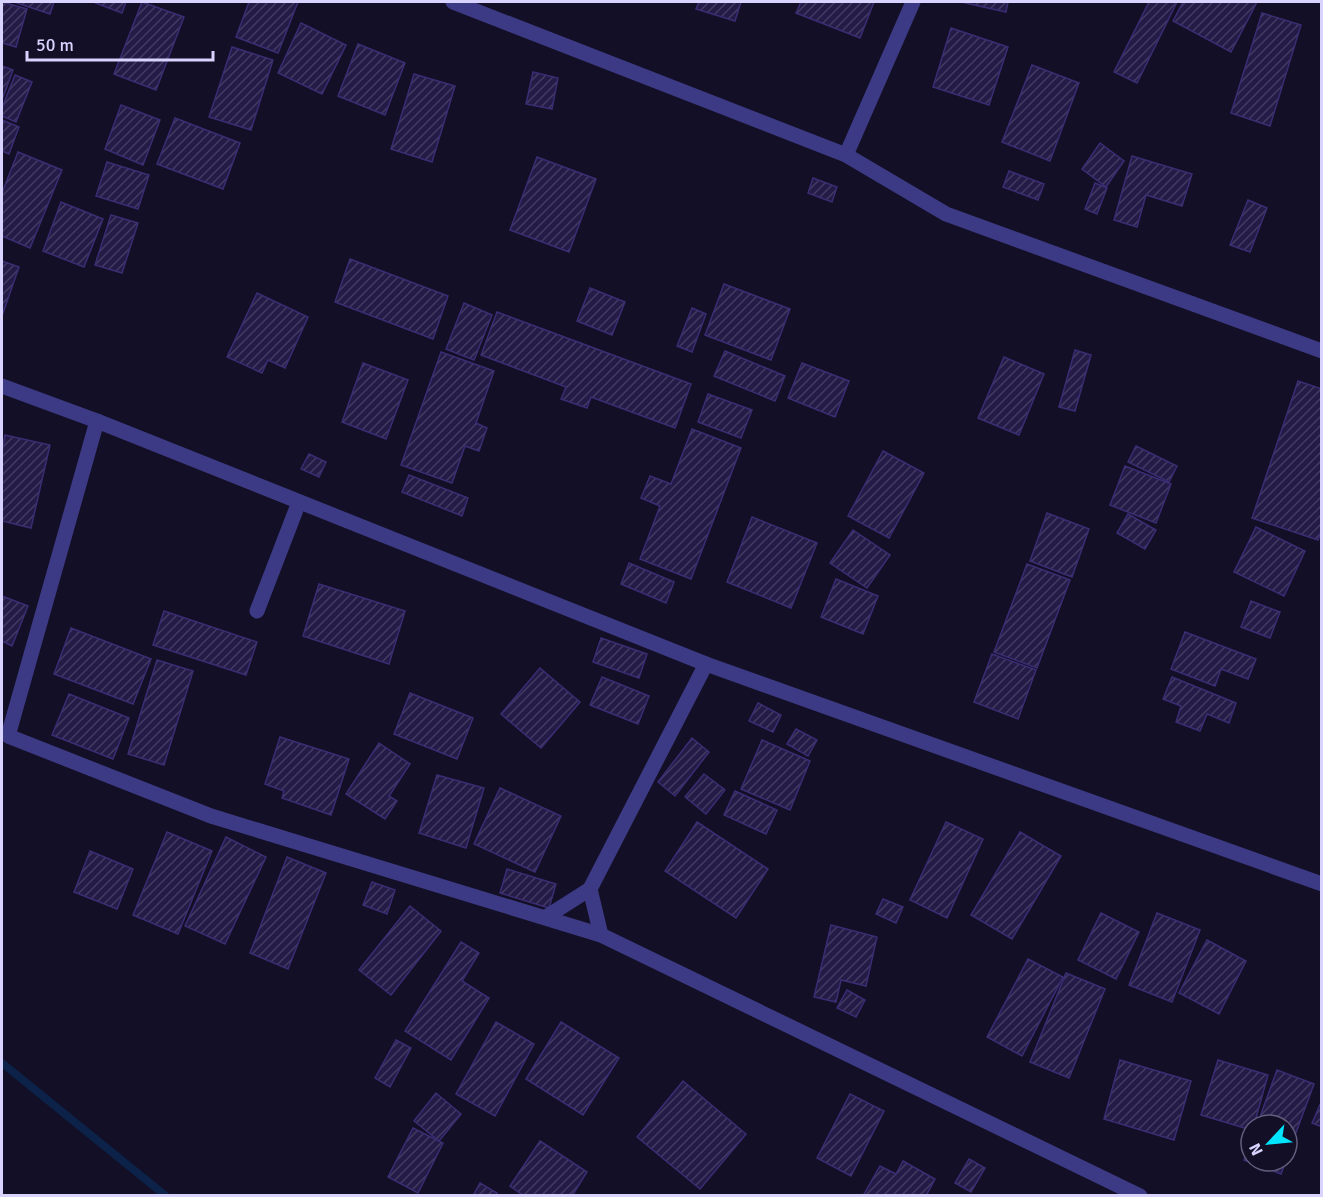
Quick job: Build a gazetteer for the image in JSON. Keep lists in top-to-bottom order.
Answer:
{
  "scale_bar": "50 m",
  "north": "bottom left"
}
